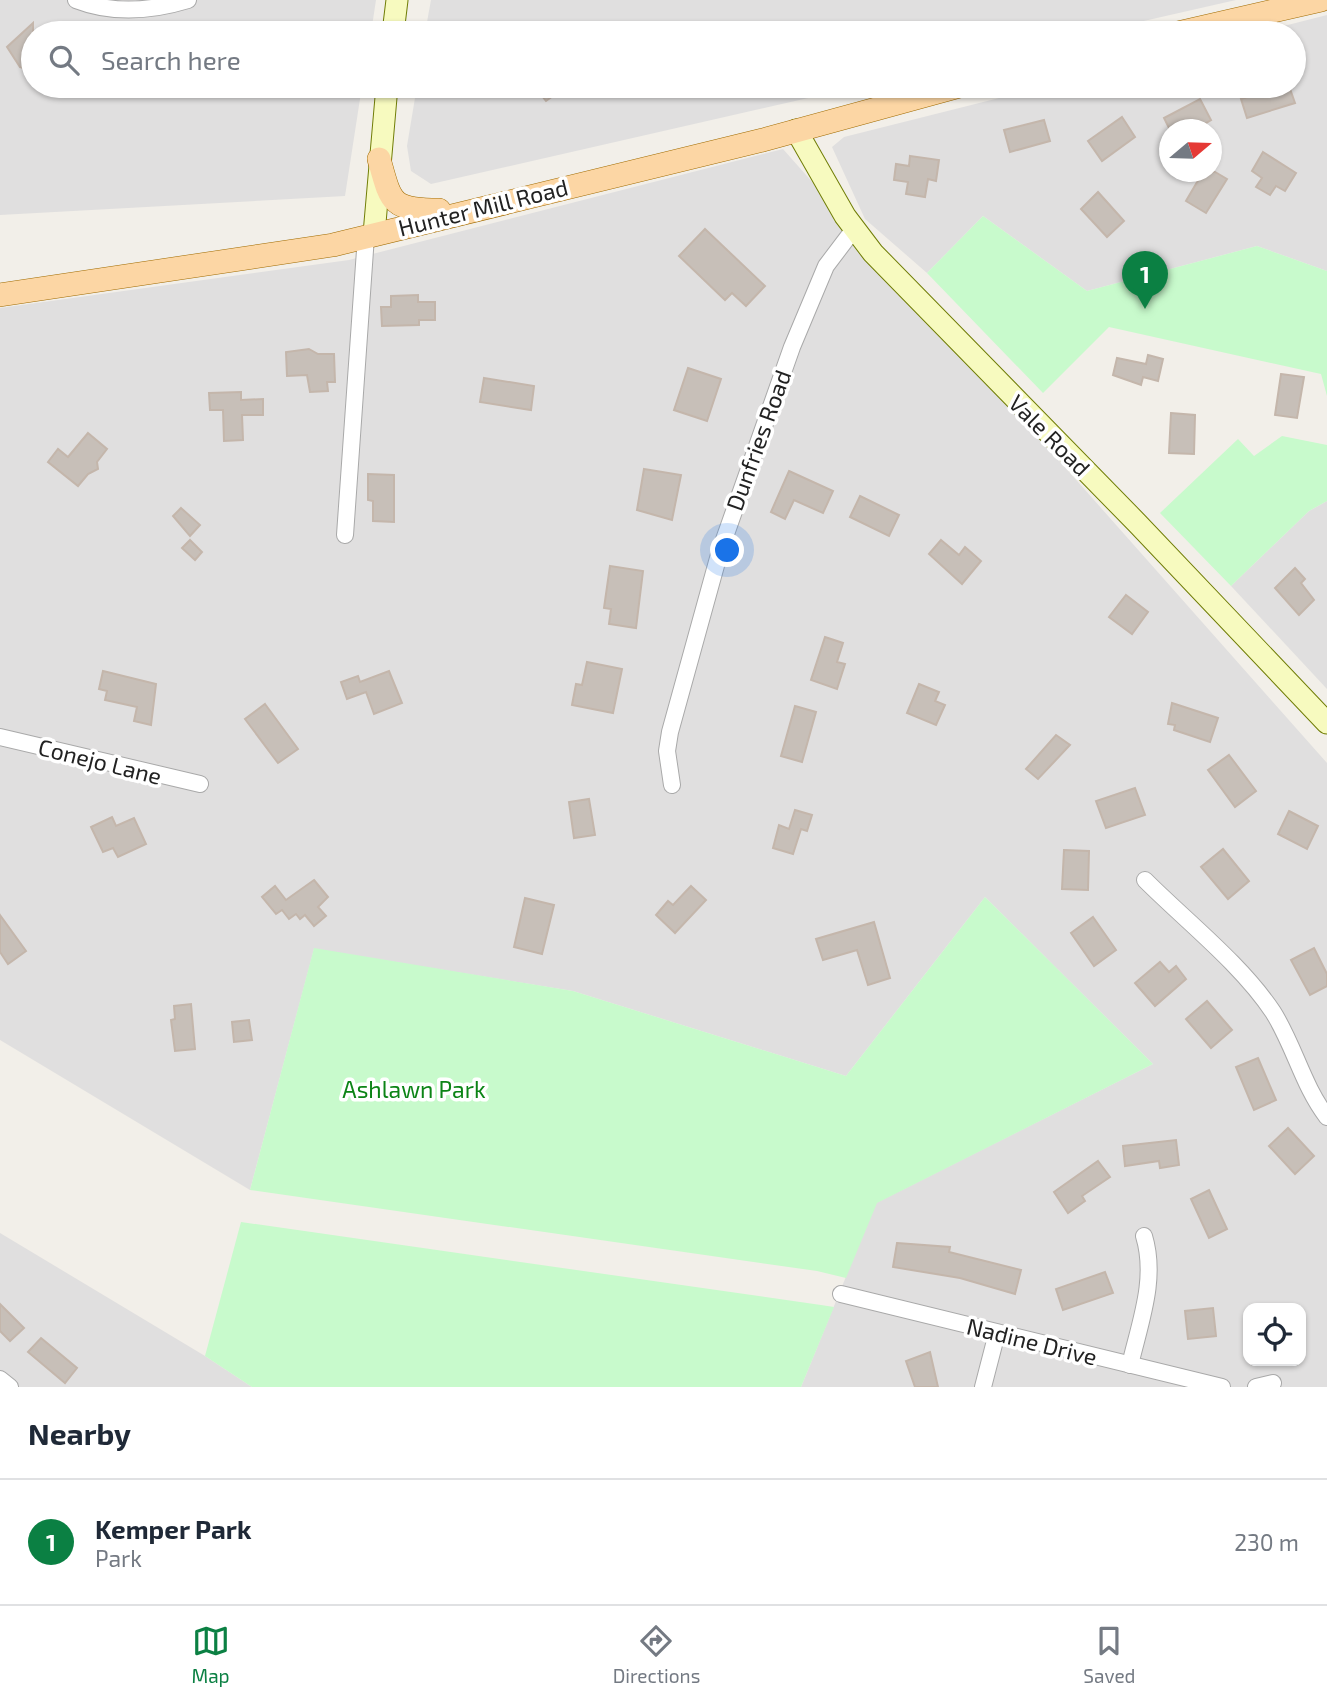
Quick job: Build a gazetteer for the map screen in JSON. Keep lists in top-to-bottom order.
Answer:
{
  "streets": {
    "main road": ["Hunter Mill Road", "Vale Road"],
    "street": ["Dunfries Road", "Conejo Lane", "Nadine Drive"]
  },
  "crossings": [
    ["Hunter Mill Road", "Vale Road"],
    ["Vale Road", "Dunfries Road"]
  ],
  "parks": ["Ashlawn Park"],
  "north": "right",
  "page": {
    "search": "Search here",
    "pins": "1",
    "heading": "Nearby",
    "list": [
      {
        "mark": "1",
        "name": "Kemper Park",
        "note": "Park",
        "value": "230 m"
      }
    ],
    "nav": ["Map", "Directions", "Saved"]
  }
}
